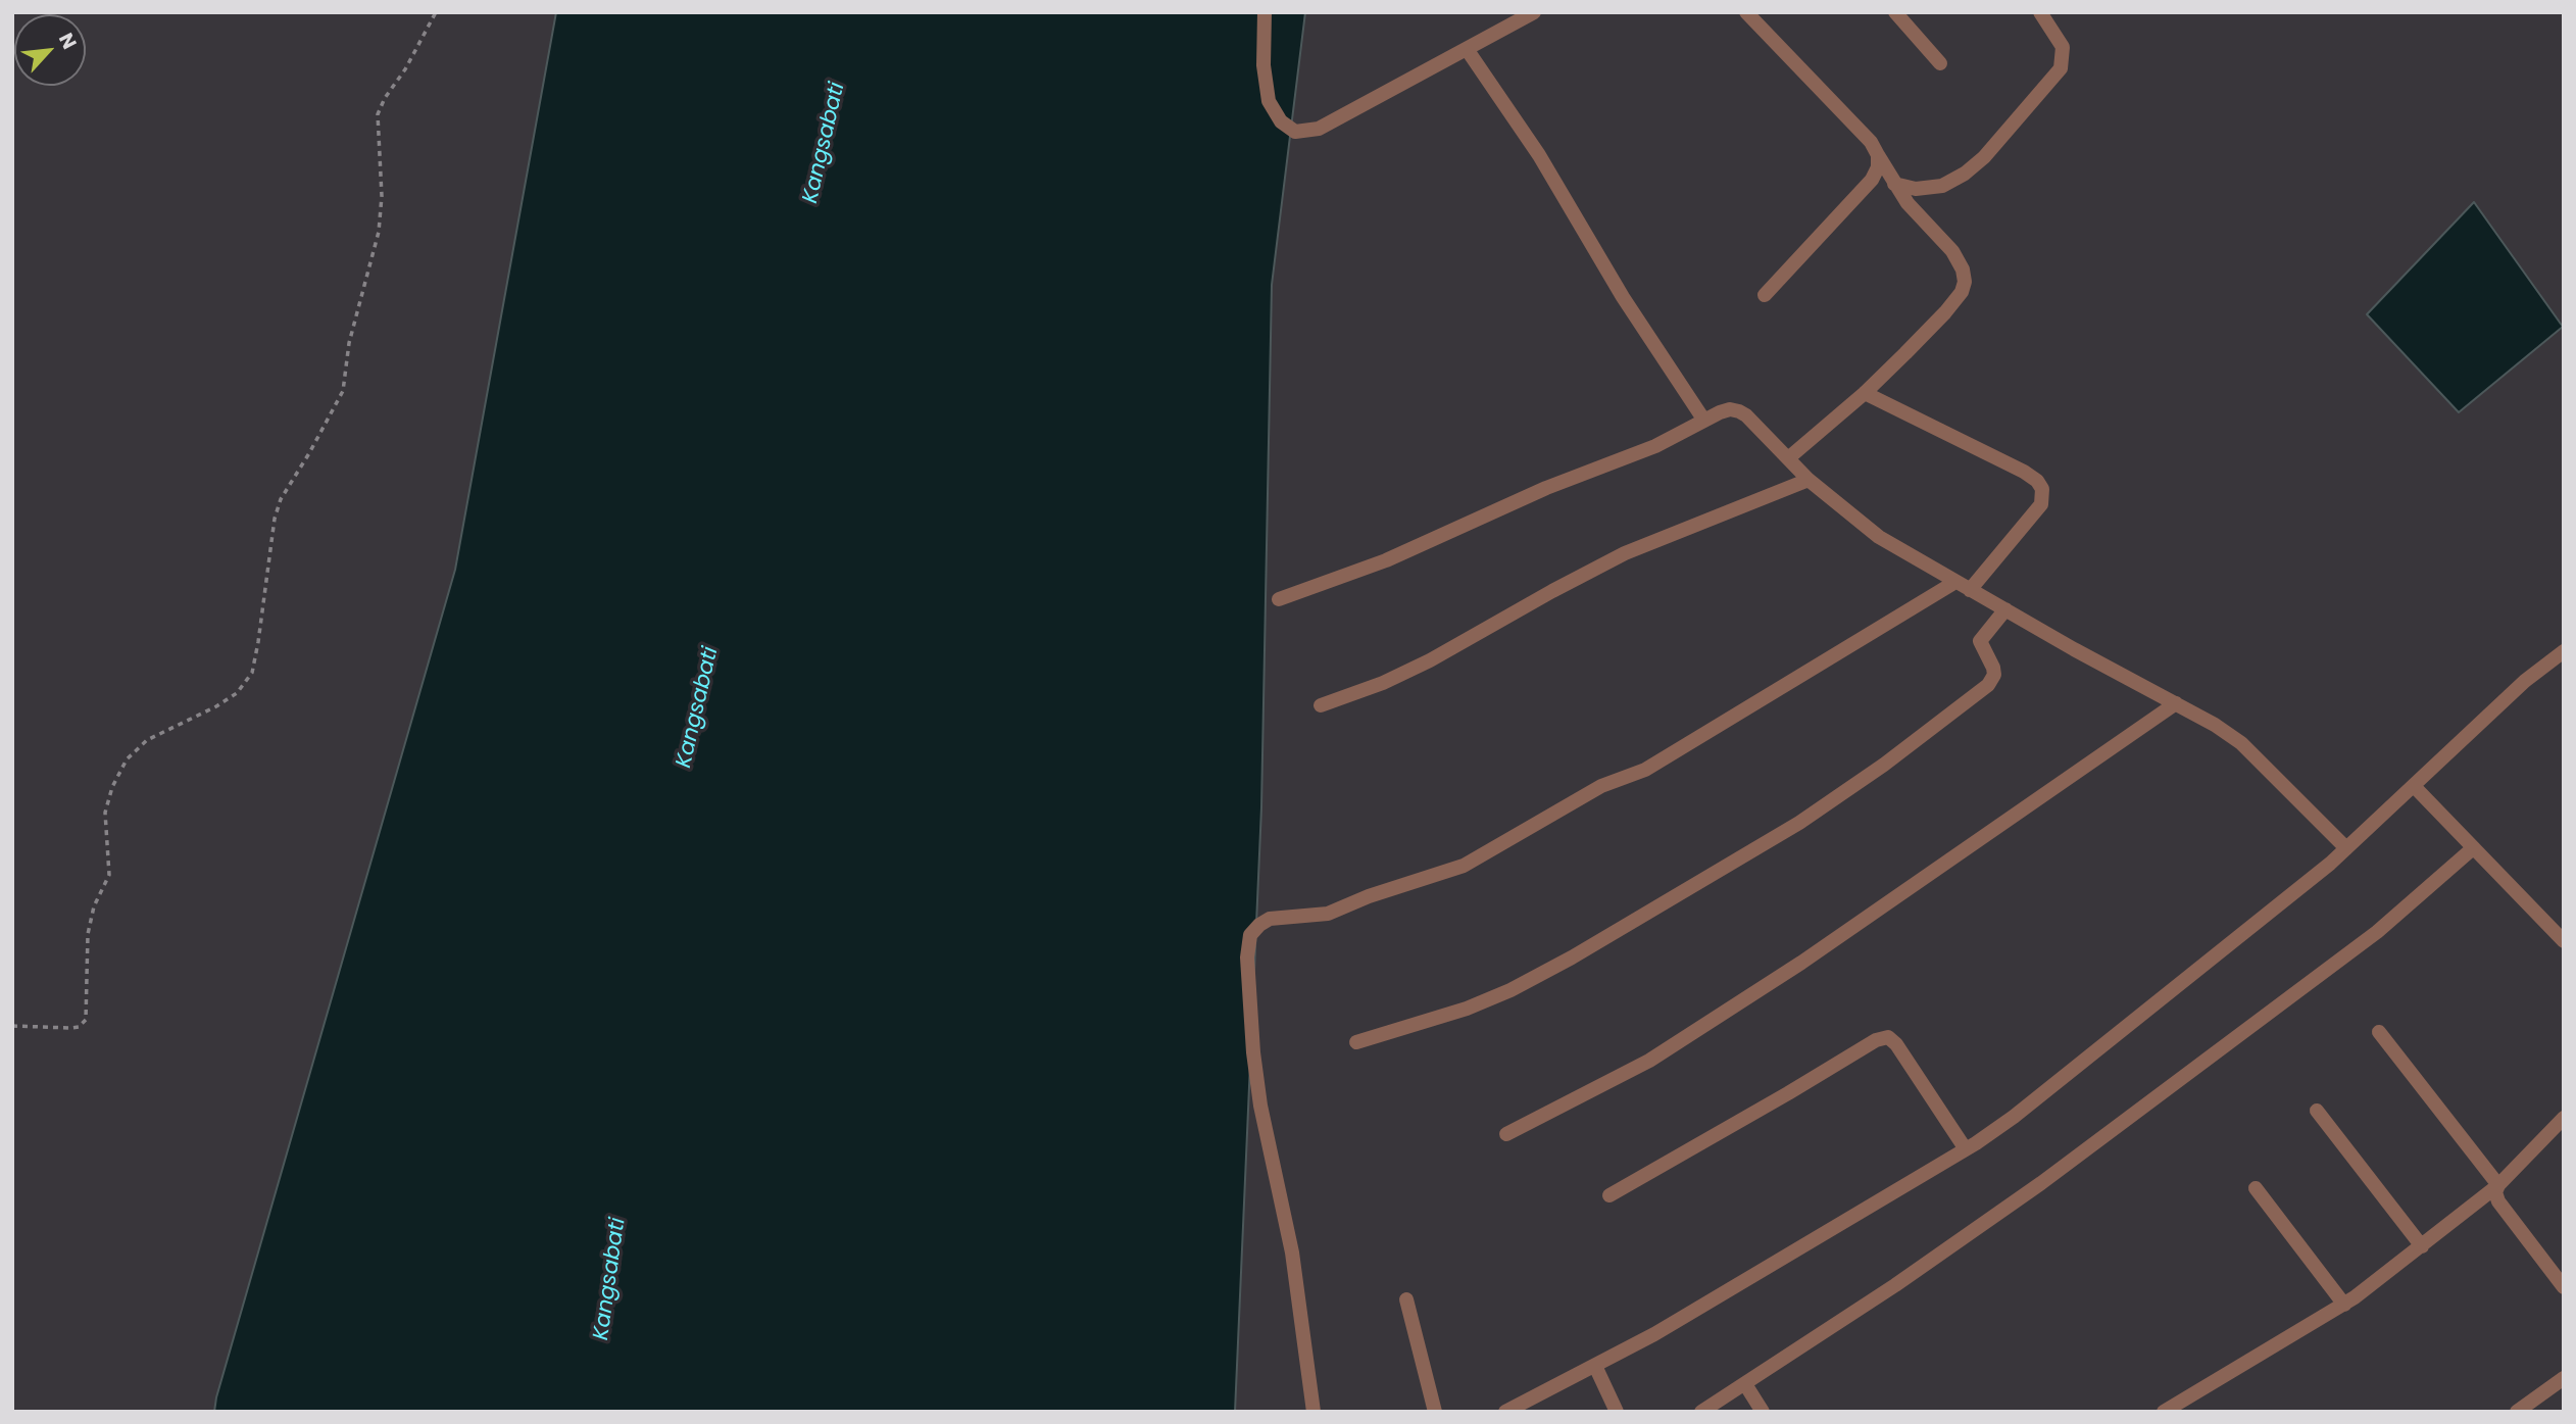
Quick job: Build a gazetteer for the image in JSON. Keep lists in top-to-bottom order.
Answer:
{
  "water": ["Kangsabati"],
  "north": "top right"
}
